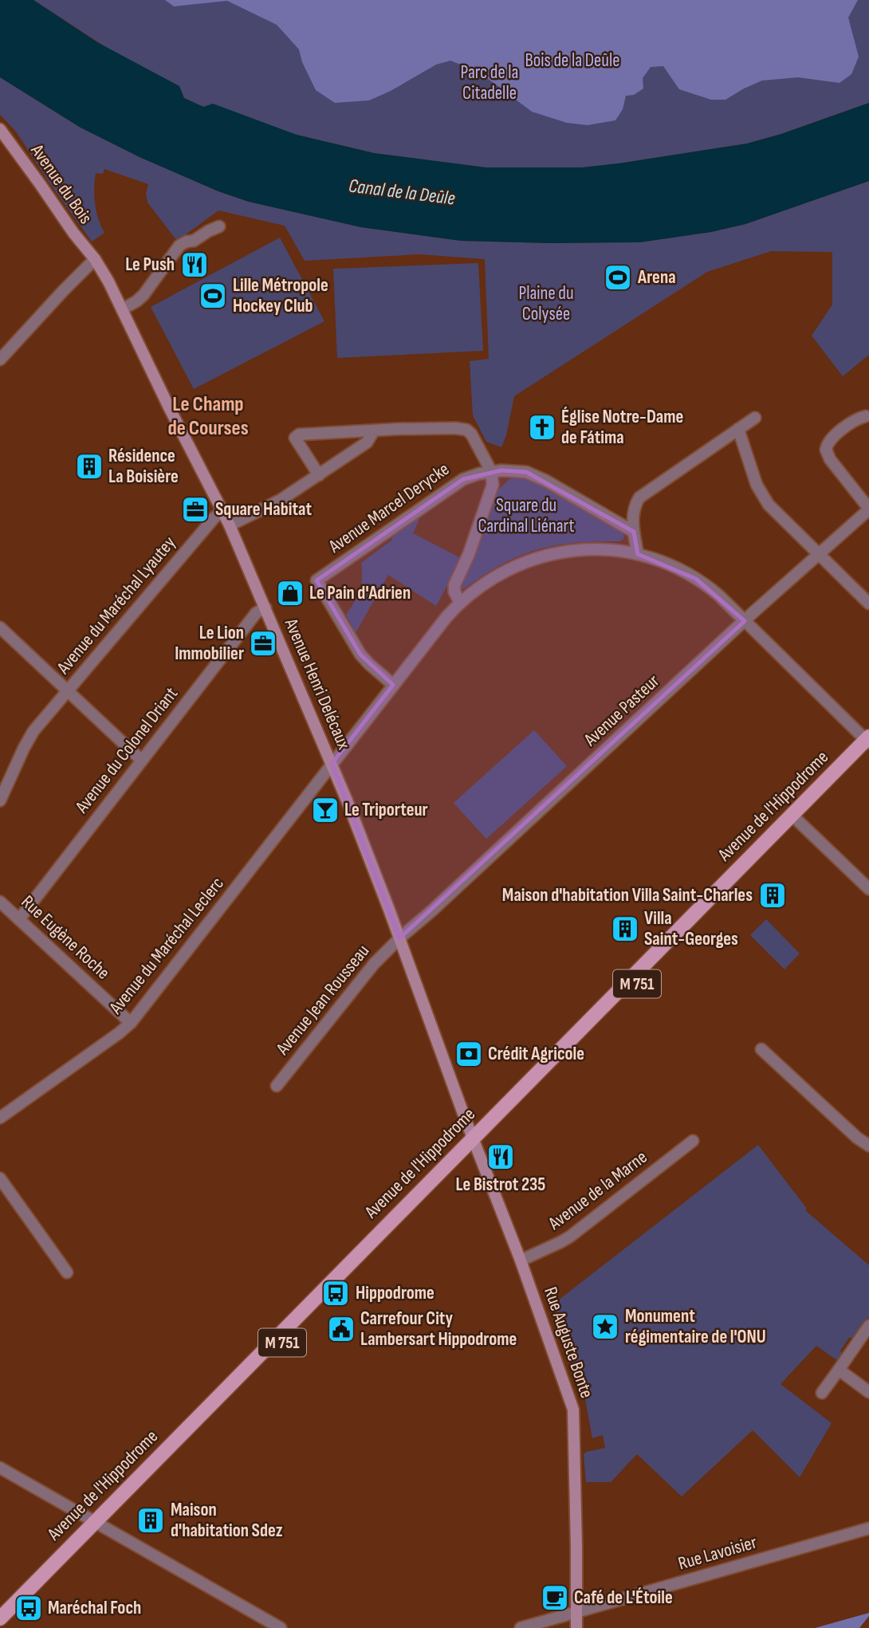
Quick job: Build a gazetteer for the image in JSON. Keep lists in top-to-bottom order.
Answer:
{
  "streets": {
    "main road": ["Avenue de l'Hippodrome", "M 751"],
    "street": [
      "Avenue du Bois",
      "Avenue Marcel Derycke",
      "Avenue du Maréchal Lyautey",
      "Avenue Henri Delécaux",
      "Avenue Pasteur",
      "Avenue du Colonel Driant",
      "Rue Eugène Roche",
      "Avenue du Maréchal Leclerc",
      "Avenue Jean Rousseau",
      "Avenue de la Marne",
      "Rue Auguste Bonte",
      "Rue Lavoisier"
    ]
  },
  "crossings": [
    ["Avenue du Bois", "Avenue Henri Delécaux"],
    ["Avenue Marcel Derycke", "Avenue du Maréchal Leclerc"],
    ["Avenue du Maréchal Lyautey", "Avenue Henri Delécaux"],
    ["Avenue Henri Delécaux", "Avenue Pasteur"],
    ["Avenue Henri Delécaux", "Avenue du Colonel Driant"],
    ["Avenue Henri Delécaux", "Avenue de l'Hippodrome"],
    ["Avenue Henri Delécaux", "Avenue du Maréchal Leclerc"],
    ["Avenue Henri Delécaux", "Avenue Jean Rousseau"],
    ["Avenue Henri Delécaux", "Rue Auguste Bonte"],
    ["Avenue Pasteur", "Avenue du Maréchal Leclerc"],
    ["Avenue Pasteur", "Avenue Jean Rousseau"],
    ["Avenue du Colonel Driant", "Rue Eugène Roche"],
    ["Avenue de l'Hippodrome", "Avenue du Maréchal Leclerc"],
    ["Avenue de l'Hippodrome", "Rue Auguste Bonte"],
    ["Rue Eugène Roche", "Avenue du Maréchal Leclerc"],
    ["Avenue de la Marne", "Rue Auguste Bonte"],
    ["Rue Auguste Bonte", "Rue Lavoisier"]
  ],
  "districts": ["Le Champ de Courses"],
  "water": ["Canal de la Deûle"],
  "parks": [
    "Bois de la Deûle",
    "Parc de la Citadelle",
    "Plaine du Colysée",
    "Square du Cardinal Liénart"
  ],
  "places": {
    "restaurant": ["Le Push", "Le Bistrot 235"],
    "sports": ["Arena", "Lille Métropole Hockey Club"],
    "church": ["Église Notre-Dame de Fátima"],
    "building": [
      "Résidence La Boisière",
      "Maison d'habitation Villa Saint-Charles",
      "Villa Saint-Georges",
      "Maison d'habitation Sdez"
    ],
    "office": ["Square Habitat", "Le Lion Immobilier"],
    "shop": ["Le Pain d'Adrien"],
    "bar": ["Le Triporteur"],
    "bank": ["Crédit Agricole"],
    "bus stop": ["Hippodrome", "Maréchal Foch"],
    "place": ["Monument régimentaire de l'ONU"],
    "public building": ["Carrefour City Lambersart Hippodrome"],
    "cafe": ["Café de L'Étoile"]
  }
}
